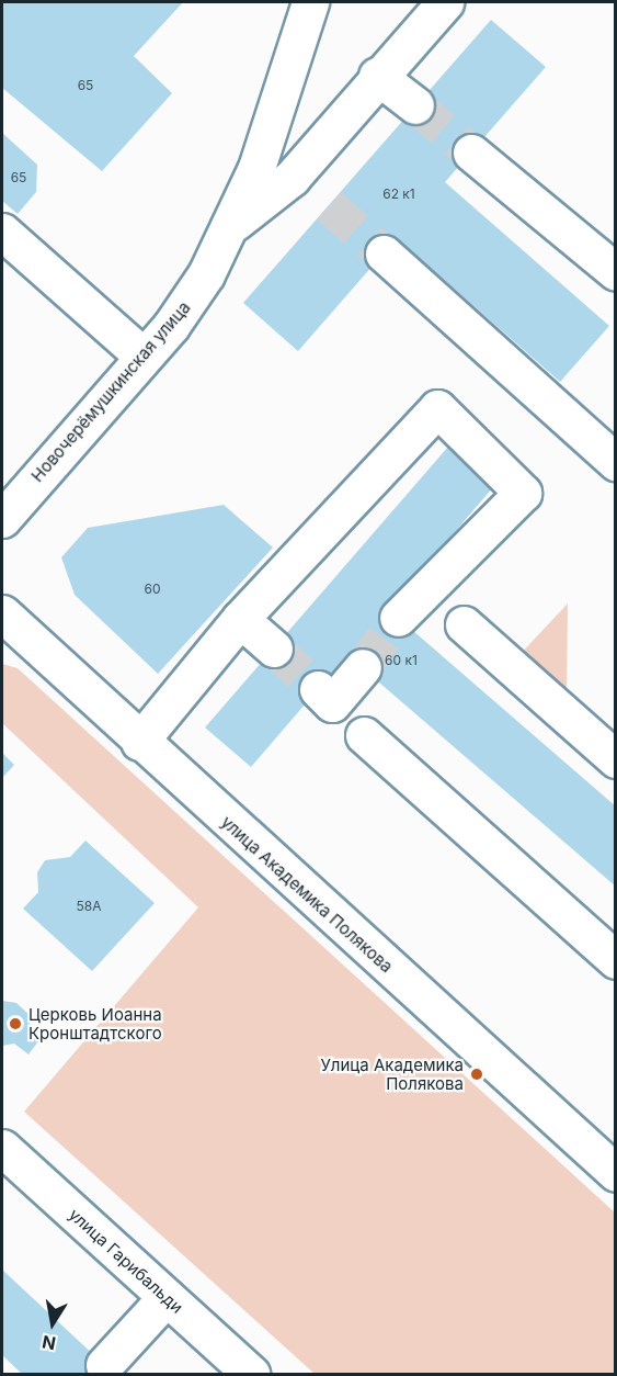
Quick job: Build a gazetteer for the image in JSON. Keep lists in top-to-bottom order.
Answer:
{
  "streets": {
    "street": ["Новочерёмушкинская улица", "улица Академика Полякова", "улица Гарибальди"]
  },
  "places": ["Церковь Иоанна Кронштадтского", "Улица Академика Полякова"],
  "house_numbers": [
    "65",
    "65",
    "62 к1",
    "60",
    "60 к1",
    "58А"
  ],
  "north": "bottom"
}
